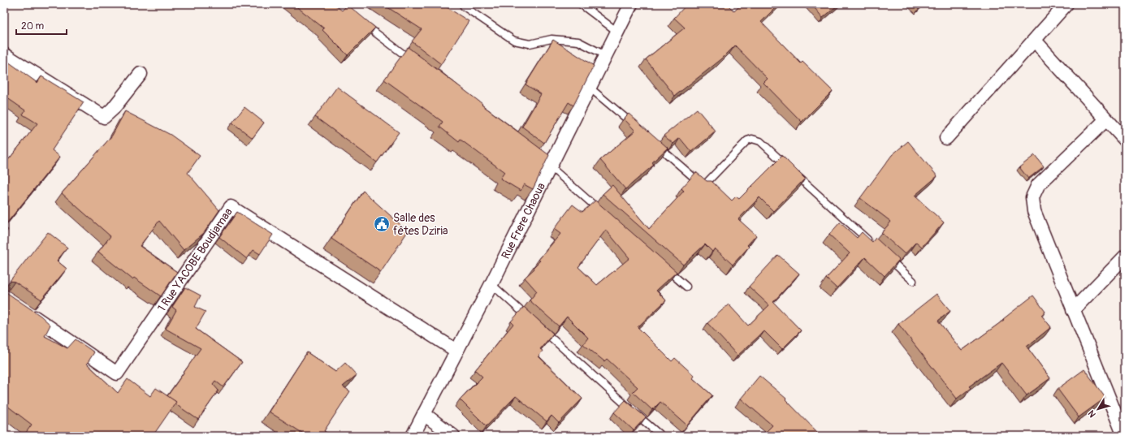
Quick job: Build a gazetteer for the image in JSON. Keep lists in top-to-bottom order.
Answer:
{
  "streets": {
    "street": ["Rue Frere Chaoua", "1 Rue YACOBE Boudjamaa"]
  },
  "crossings": [
    ["Rue Frere Chaoua", "1 Rue YACOBE Boudjamaa"]
  ],
  "places": {
    "public building": ["Salle des fêtes Dziria"]
  },
  "scale_bar": "20 m",
  "north": "bottom left"
}
